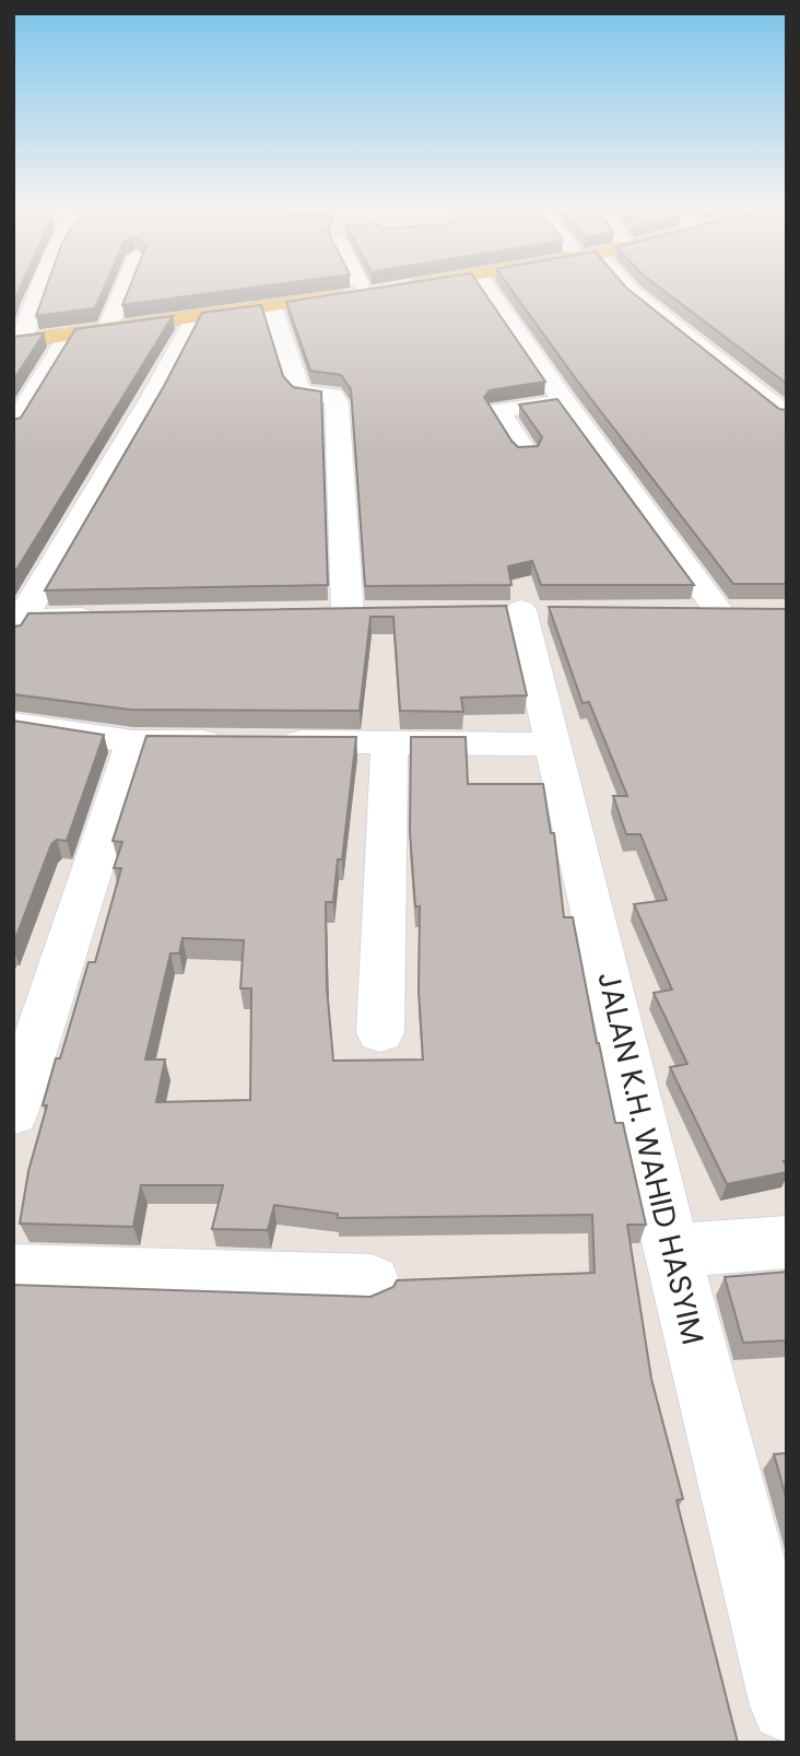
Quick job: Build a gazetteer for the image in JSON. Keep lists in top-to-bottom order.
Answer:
{
  "streets": {
    "street": ["JALAN K.H. WAHID HASYIM"]
  }
}
